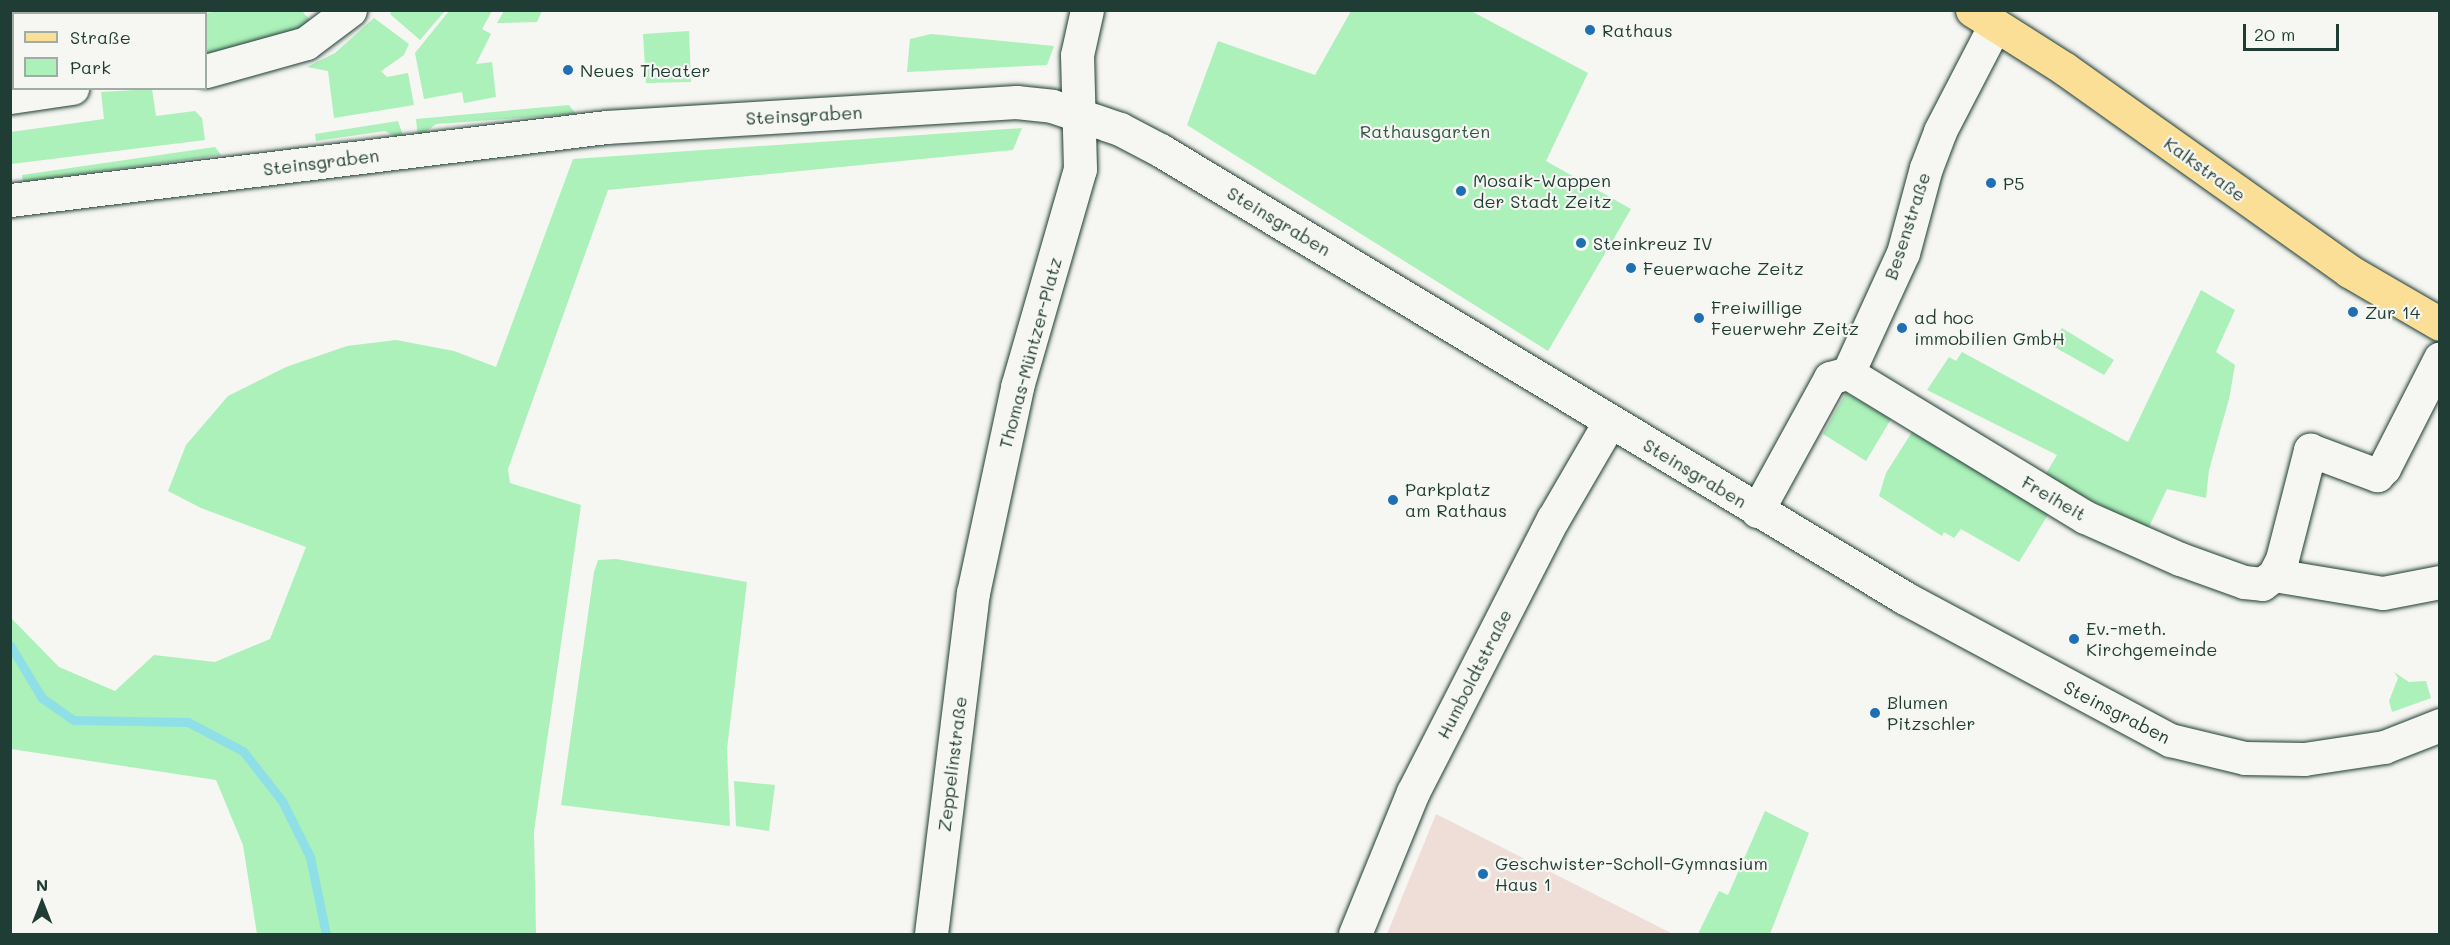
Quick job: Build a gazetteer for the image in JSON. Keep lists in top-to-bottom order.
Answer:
{
  "streets": {
    "main road": ["Kalkstraße"],
    "street": [
      "Steinsgraben",
      "Besenstraße",
      "Thomas-Müntzer-Platz",
      "Freiheit",
      "Humboldtstraße",
      "Zeppelinstraße"
    ]
  },
  "crossings": [
    ["Steinsgraben", "Thomas-Müntzer-Platz"],
    ["Steinsgraben", "Humboldtstraße"],
    ["Kalkstraße", "Besenstraße"],
    ["Besenstraße", "Freiheit"],
    ["Thomas-Müntzer-Platz", "Zeppelinstraße"]
  ],
  "parks": ["Rathausgarten"],
  "places": [
    "Rathaus",
    "Neues Theater",
    "P5",
    "Mosaik-Wappen der Stadt Zeitz",
    "Steinkreuz IV",
    "Feuerwache Zeitz",
    "Zur 14",
    "Freiwillige Feuerwehr Zeitz",
    "ad hoc immobilien GmbH",
    "Parkplatz am Rathaus",
    "Ev.-meth. Kirchgemeinde",
    "Blumen Pitzschler",
    "Geschwister-Scholl-Gymnasium Haus 1"
  ],
  "legend": ["Straße", "Park"],
  "scale_bar": "20 m",
  "north": "top"
}
